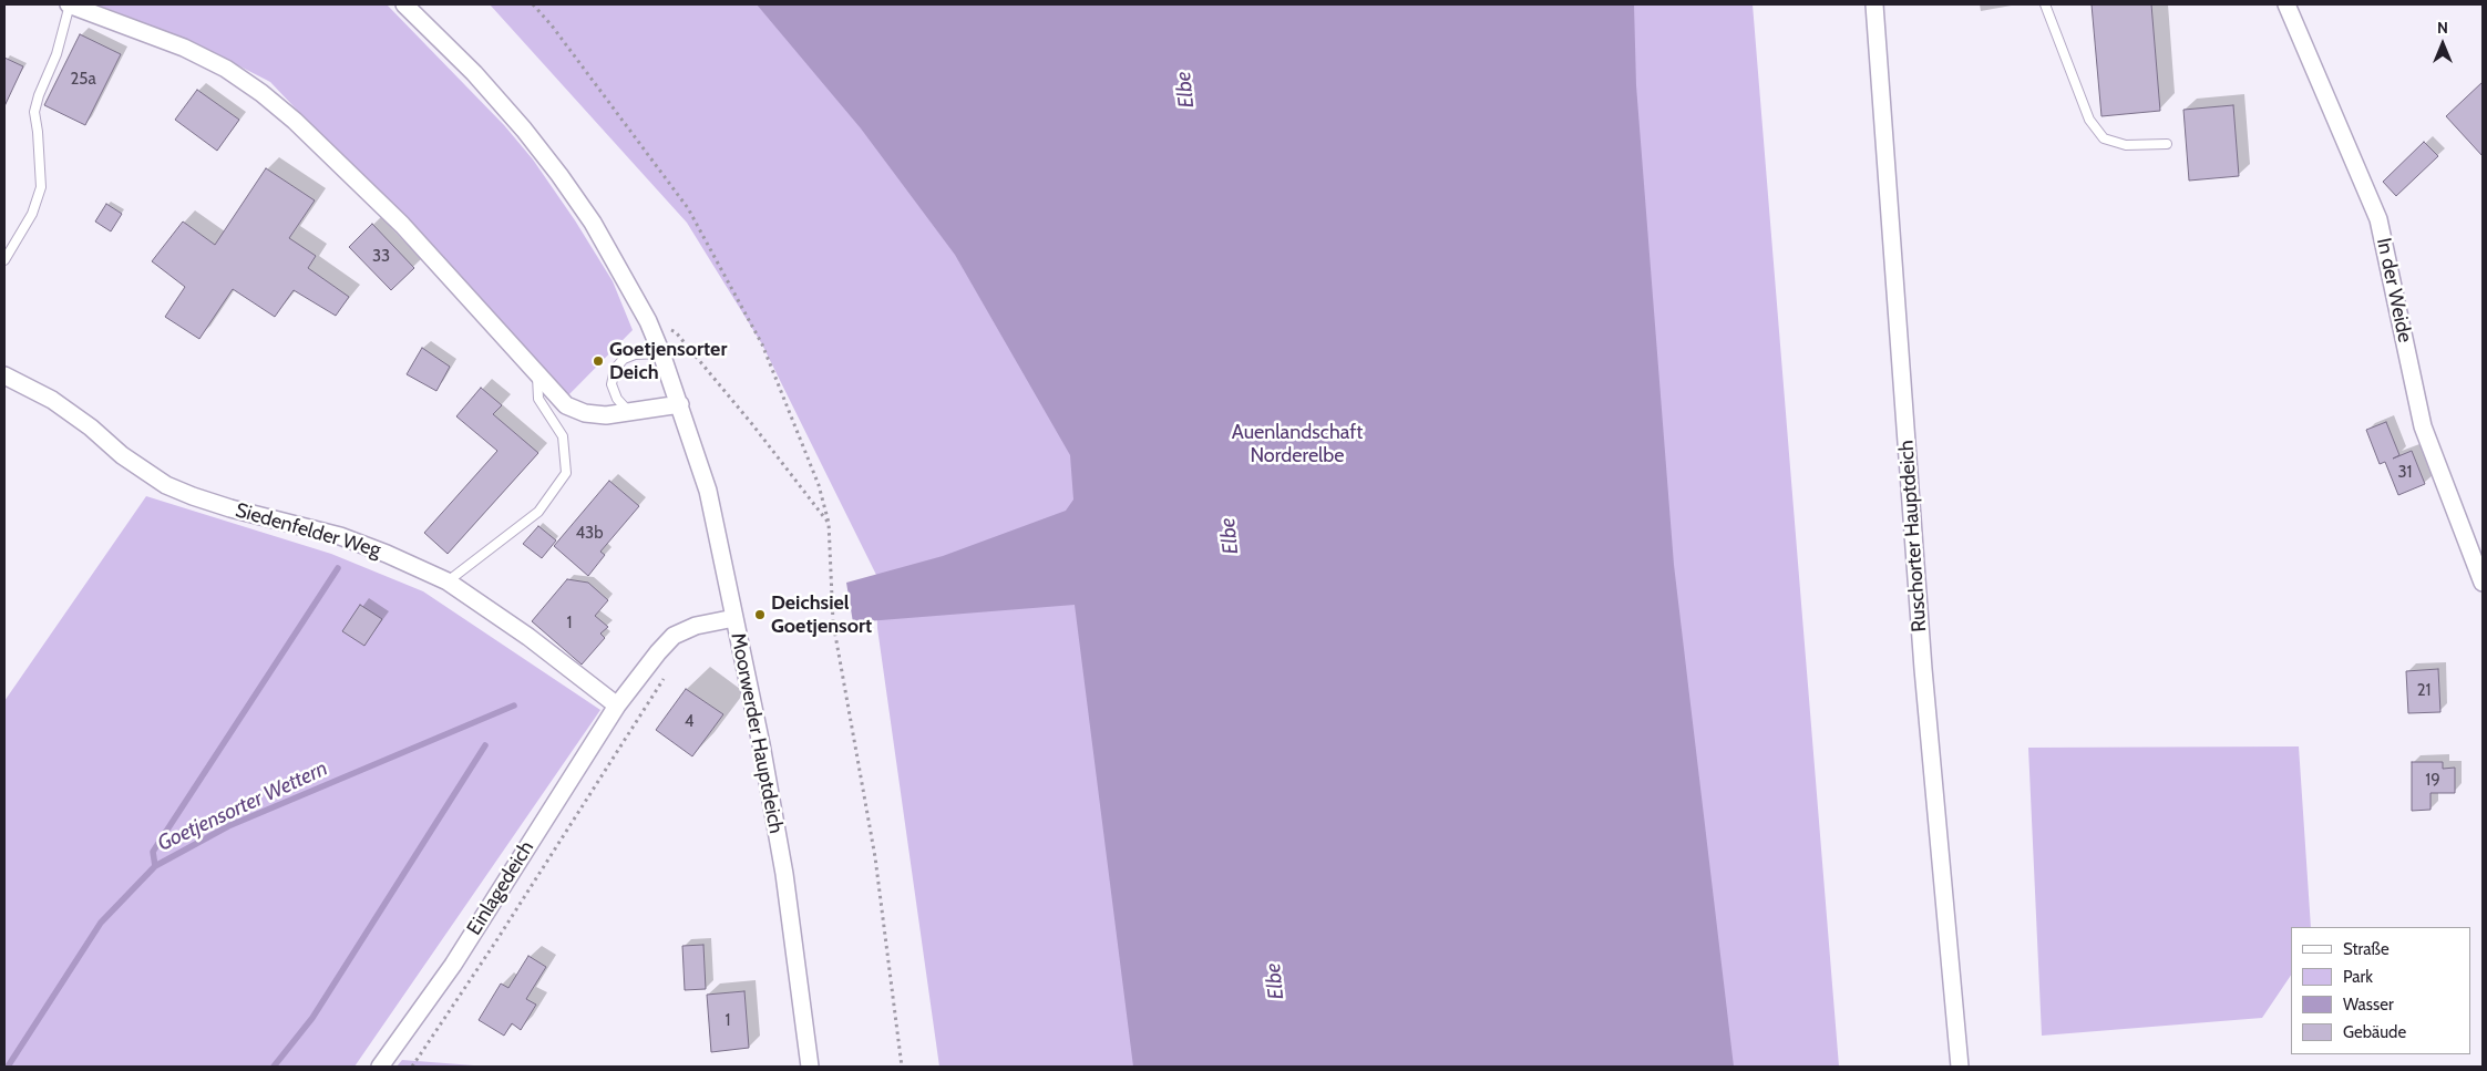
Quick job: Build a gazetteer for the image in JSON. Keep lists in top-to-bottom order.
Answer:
{
  "streets": {
    "street": [
      "In der Weide",
      "Siedenfelder Weg",
      "Ruschorter Hauptdeich",
      "Moorwerder Hauptdeich",
      "Einlagedeich"
    ]
  },
  "crossings": [
    ["Siedenfelder Weg", "Einlagedeich"]
  ],
  "water": ["Elbe", "Goetjensorter Wettern"],
  "parks": ["Auenlandschaft Norderelbe"],
  "places": ["Goetjensorter Deich", "Deichsiel Goetjensort"],
  "house_numbers": [
    "25a",
    "33",
    "31",
    "43b",
    "1",
    "21",
    "4",
    "19",
    "1"
  ],
  "legend": [
    "Straße",
    "Park",
    "Wasser",
    "Gebäude"
  ],
  "north": "top"
}
